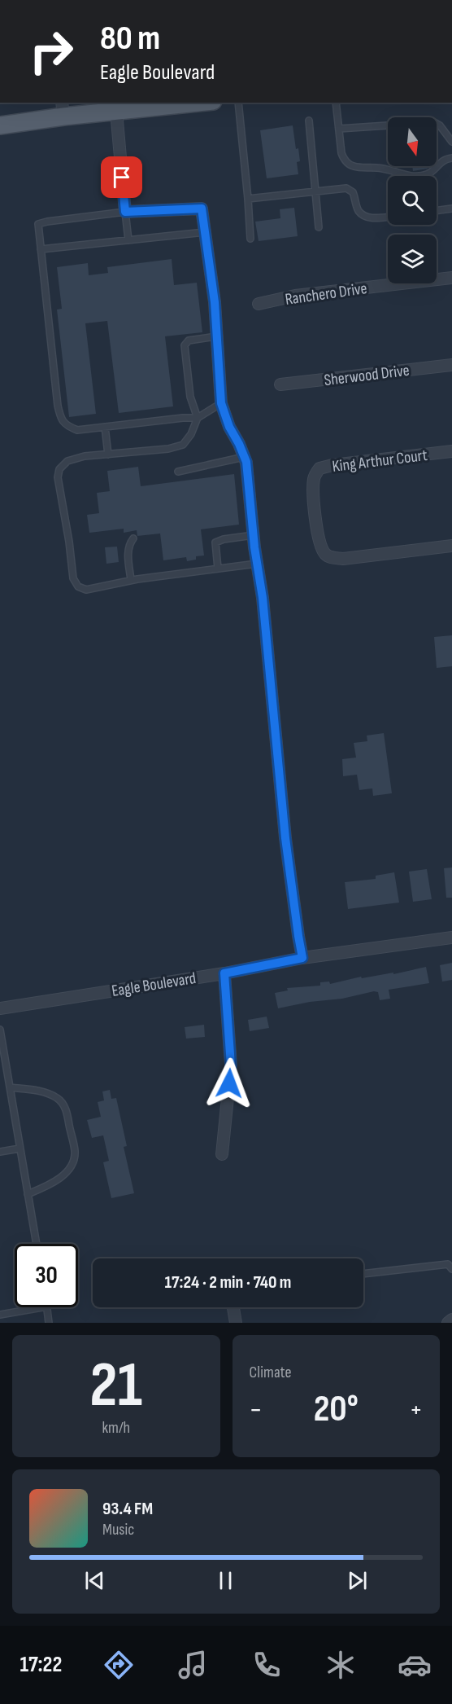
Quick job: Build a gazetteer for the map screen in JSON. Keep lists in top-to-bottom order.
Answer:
{
  "streets": {
    "street": [
      "Ranchero Drive",
      "Sherwood Drive",
      "King Arthur Court",
      "Eagle Boulevard"
    ]
  },
  "north": "bottom",
  "page": {
    "turn": ["80 m", "Eagle Boulevard"],
    "limit": "30",
    "trip": "17:24 · 2 min · 740 m",
    "tile": [
      ["21", "km/h"],
      "Climate"
    ],
    "heat": ["−", "20°", "+"],
    "song": ["93.4 FM", "Music"],
    "tabs": "17:22"
  }
}
